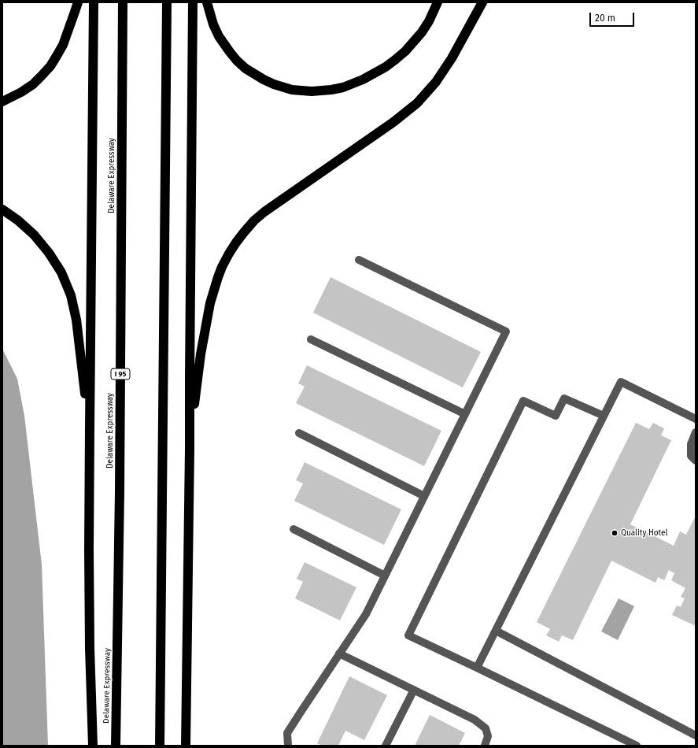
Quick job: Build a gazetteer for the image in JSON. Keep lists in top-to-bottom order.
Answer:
{
  "streets": {
    "highway": ["Delaware Expressway", "I 95"]
  },
  "places": ["Quality Hotel"],
  "scale_bar": "20 m"
}
